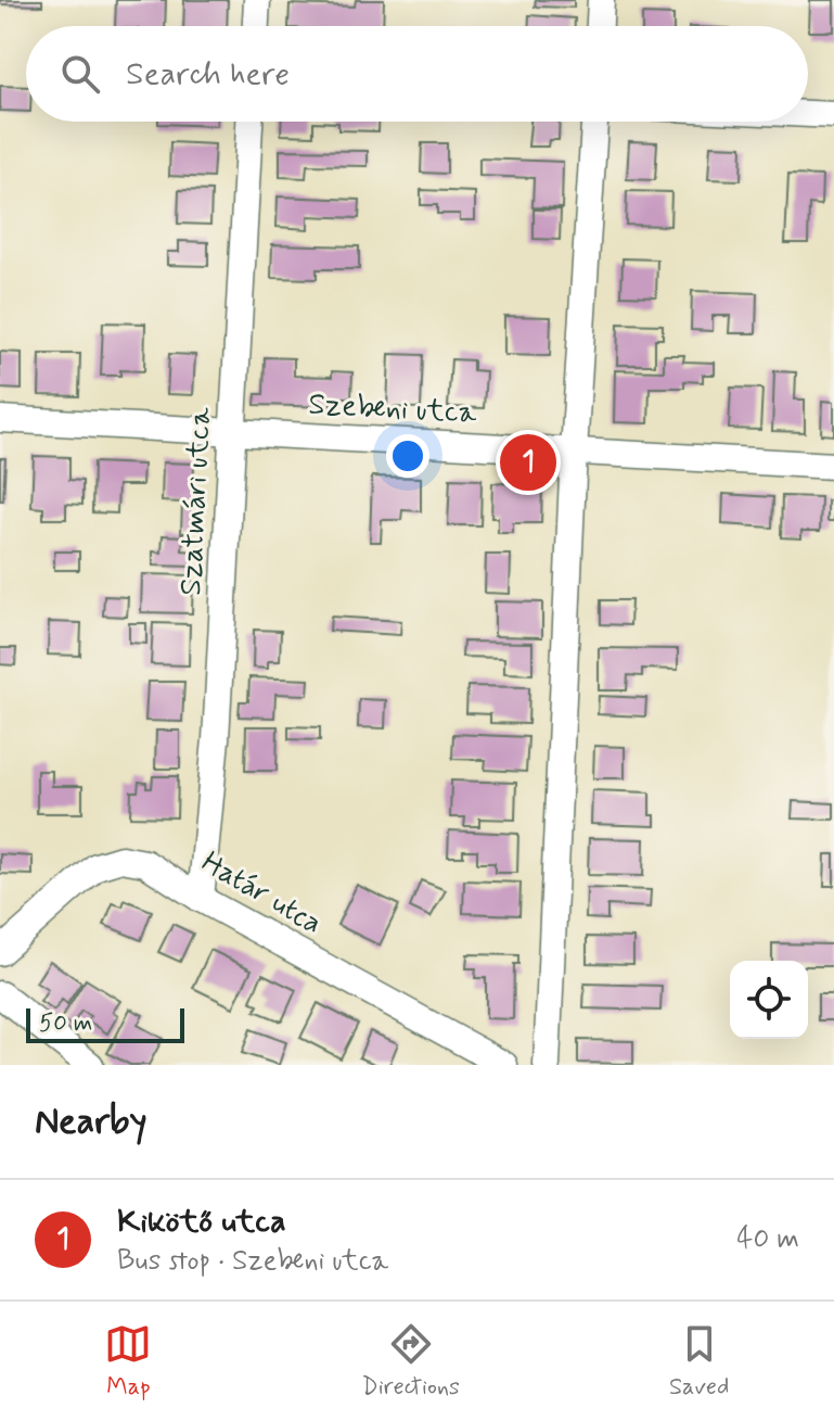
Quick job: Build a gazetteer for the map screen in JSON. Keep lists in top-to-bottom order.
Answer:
{
  "streets": {
    "street": ["Szebeni utca", "Szatmári utca", "Határ utca"]
  },
  "crossings": [
    ["Szebeni utca", "Szatmári utca"],
    ["Szatmári utca", "Határ utca"]
  ],
  "scale_bar": "50 m",
  "page": {
    "search": "Search here",
    "pins": "1",
    "scale": "50 m",
    "heading": "Nearby",
    "list": [
      {
        "mark": "1",
        "name": "Kikötő utca",
        "note": "Bus stop · Szebeni utca",
        "value": "40 m"
      }
    ],
    "nav": ["Map", "Directions", "Saved"]
  }
}
